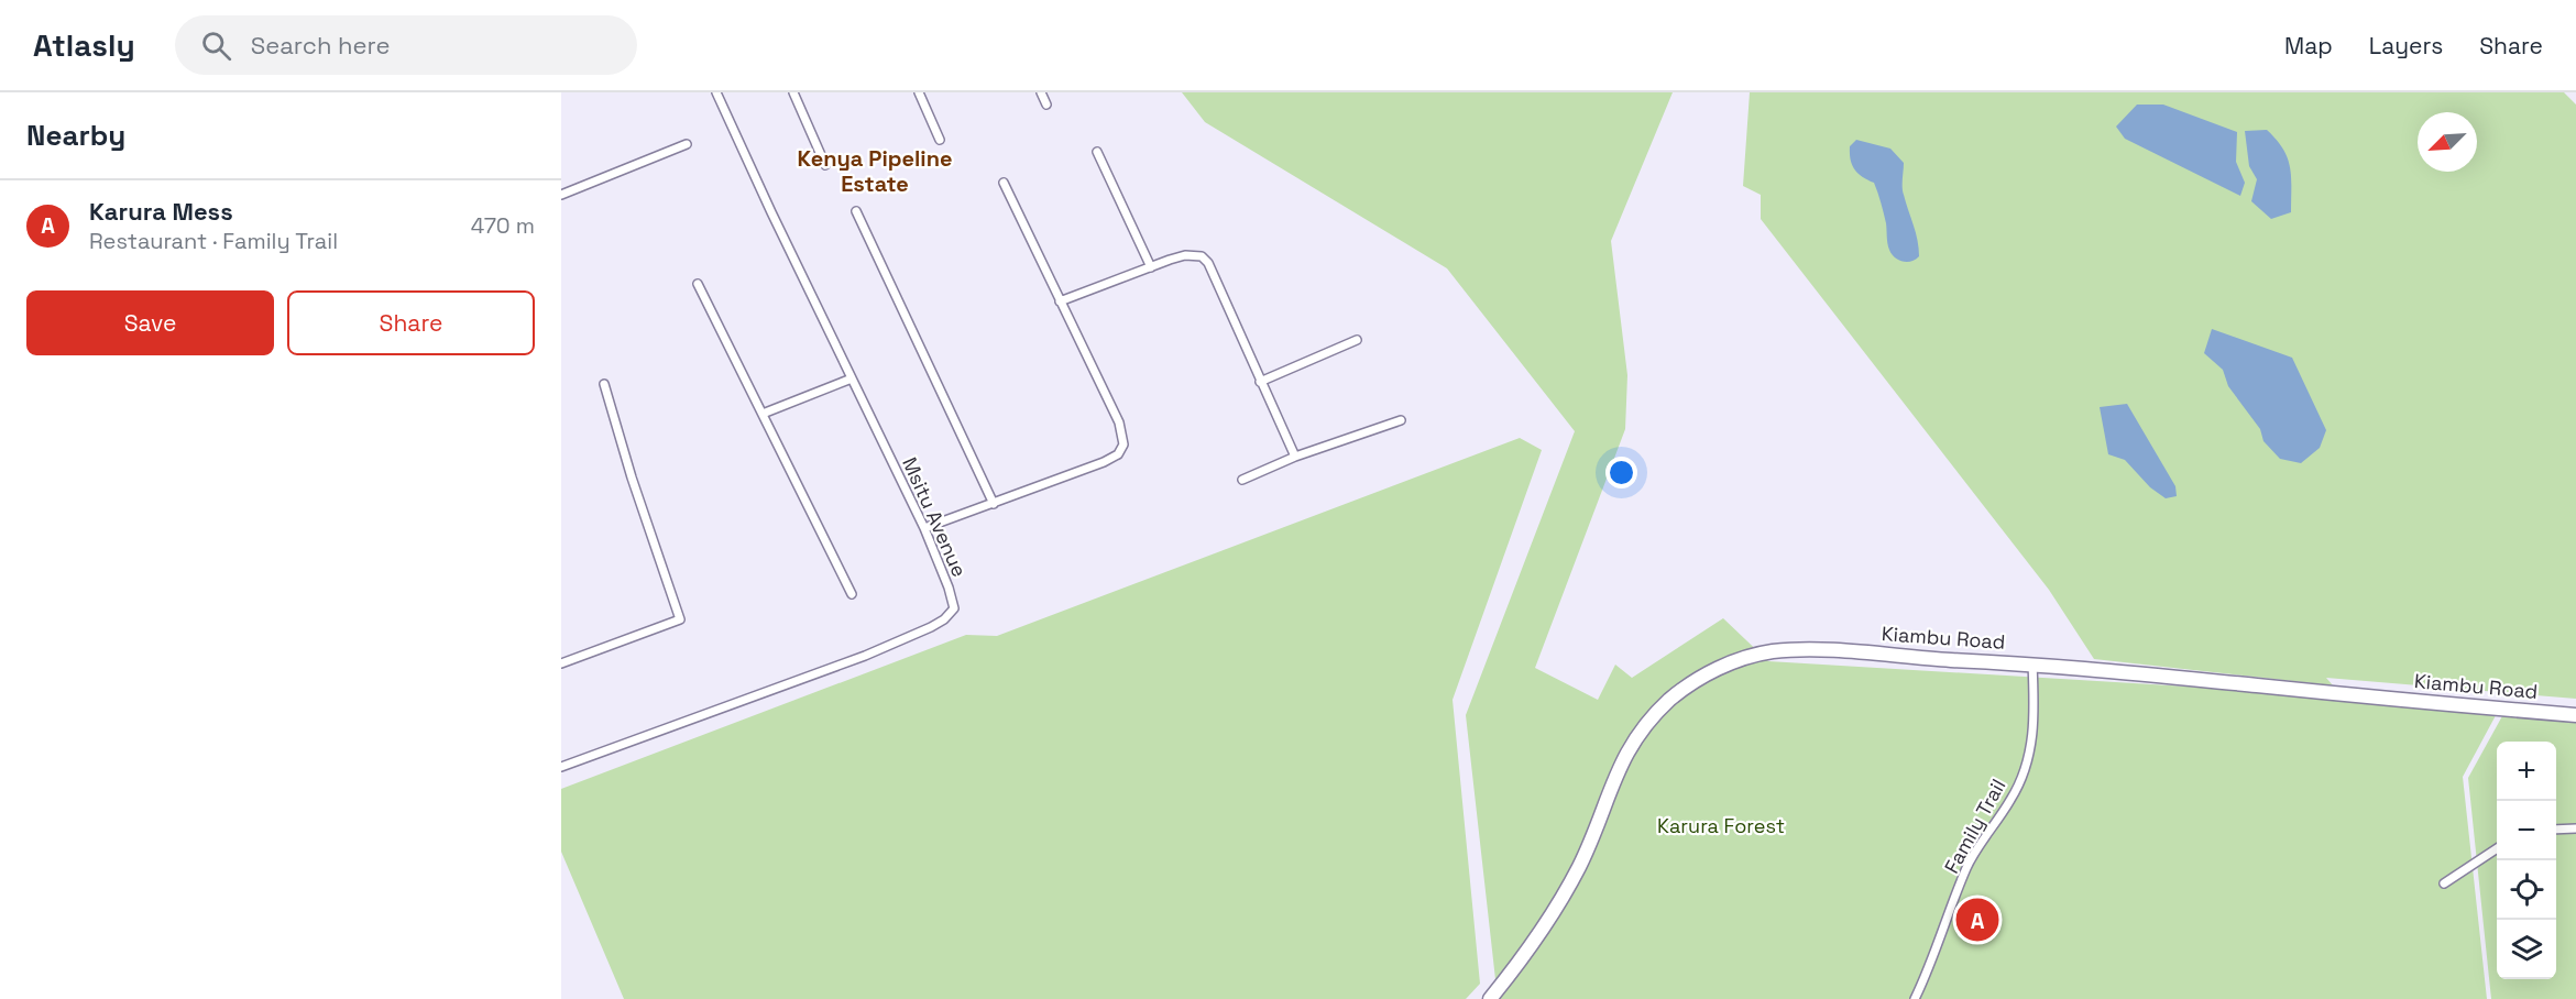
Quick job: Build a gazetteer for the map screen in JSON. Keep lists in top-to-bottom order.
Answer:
{
  "streets": {
    "highway": ["Kiambu Road"],
    "street": ["Msitu Avenue", "Family Trail"]
  },
  "crossings": [
    ["Kiambu Road", "Family Trail"]
  ],
  "districts": ["Kenya Pipeline Estate"],
  "parks": ["Karura Forest"],
  "north": "bottom left",
  "page": {
    "header": "Atlasly",
    "search": "Search here",
    "nav": ["Map", "Layers", "Share"],
    "heading": "Nearby",
    "list": [
      {
        "mark": "A",
        "name": "Karura Mess",
        "note": "Restaurant · Family Trail",
        "value": "470 m"
      }
    ],
    "buttons": ["Save", "Share"],
    "map_buttons": ["+", "−"],
    "pins": "A"
  }
}
